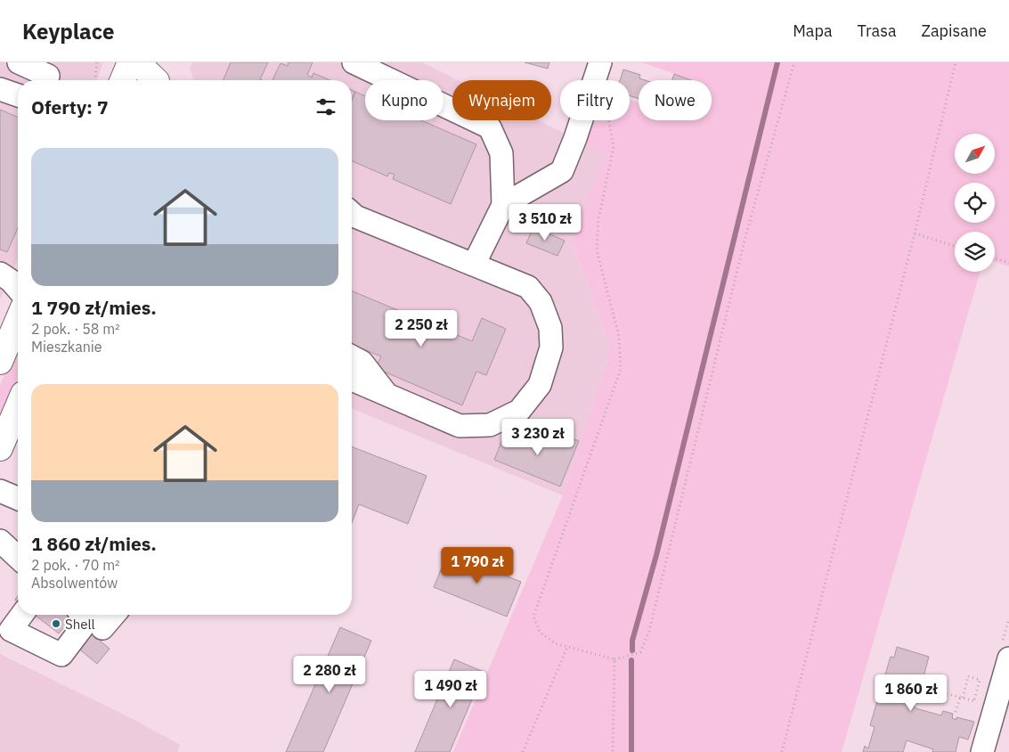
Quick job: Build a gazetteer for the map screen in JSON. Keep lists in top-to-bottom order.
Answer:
{
  "places": ["Shell"],
  "north": "top right",
  "page": {
    "header": "Keyplace",
    "nav": ["Mapa", "Trasa", "Zapisane"],
    "chip": [
      "Kupno",
      "Wynajem",
      "Filtry",
      "Nowe"
    ],
    "heading": "Oferty: 7",
    "list": [
      {
        "name": "1 790 zł/mies.",
        "note": "2 pok. · 58 m² · Mieszkanie"
      },
      {
        "name": "1 860 zł/mies.",
        "note": "2 pok. · 70 m² · Absolwentów"
      }
    ],
    "price": [
      "3 510 zł",
      "2 250 zł",
      "3 230 zł",
      "1 790 zł",
      "2 280 zł",
      "1 490 zł",
      "1 860 zł"
    ]
  }
}
